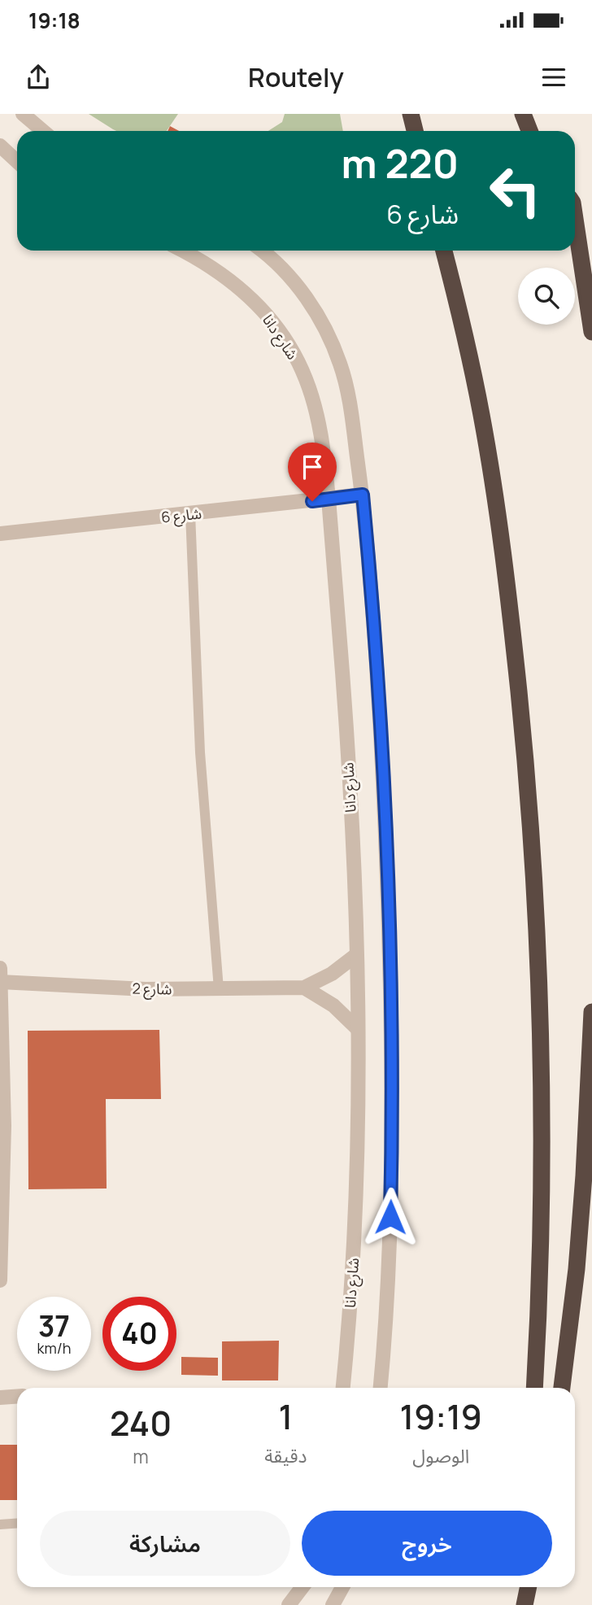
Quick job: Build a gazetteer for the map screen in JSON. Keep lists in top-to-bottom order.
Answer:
{
  "streets": {
    "street": ["شارع دانا", "شارع 6", "شارع 2"]
  },
  "crossings": [
    ["شارع دانا", "شارع 6"],
    ["شارع دانا", "شارع 2"]
  ],
  "page": {
    "status": "19:18",
    "header": "Routely",
    "turn": ["220 m", "شارع 6"],
    "speed": "37 km/h",
    "limit": "40",
    "eta": [
      "19:19",
      "الوصول",
      "1",
      "دقيقة",
      "240",
      "m"
    ],
    "buttons": ["خروج", "مشاركة"]
  }
}
